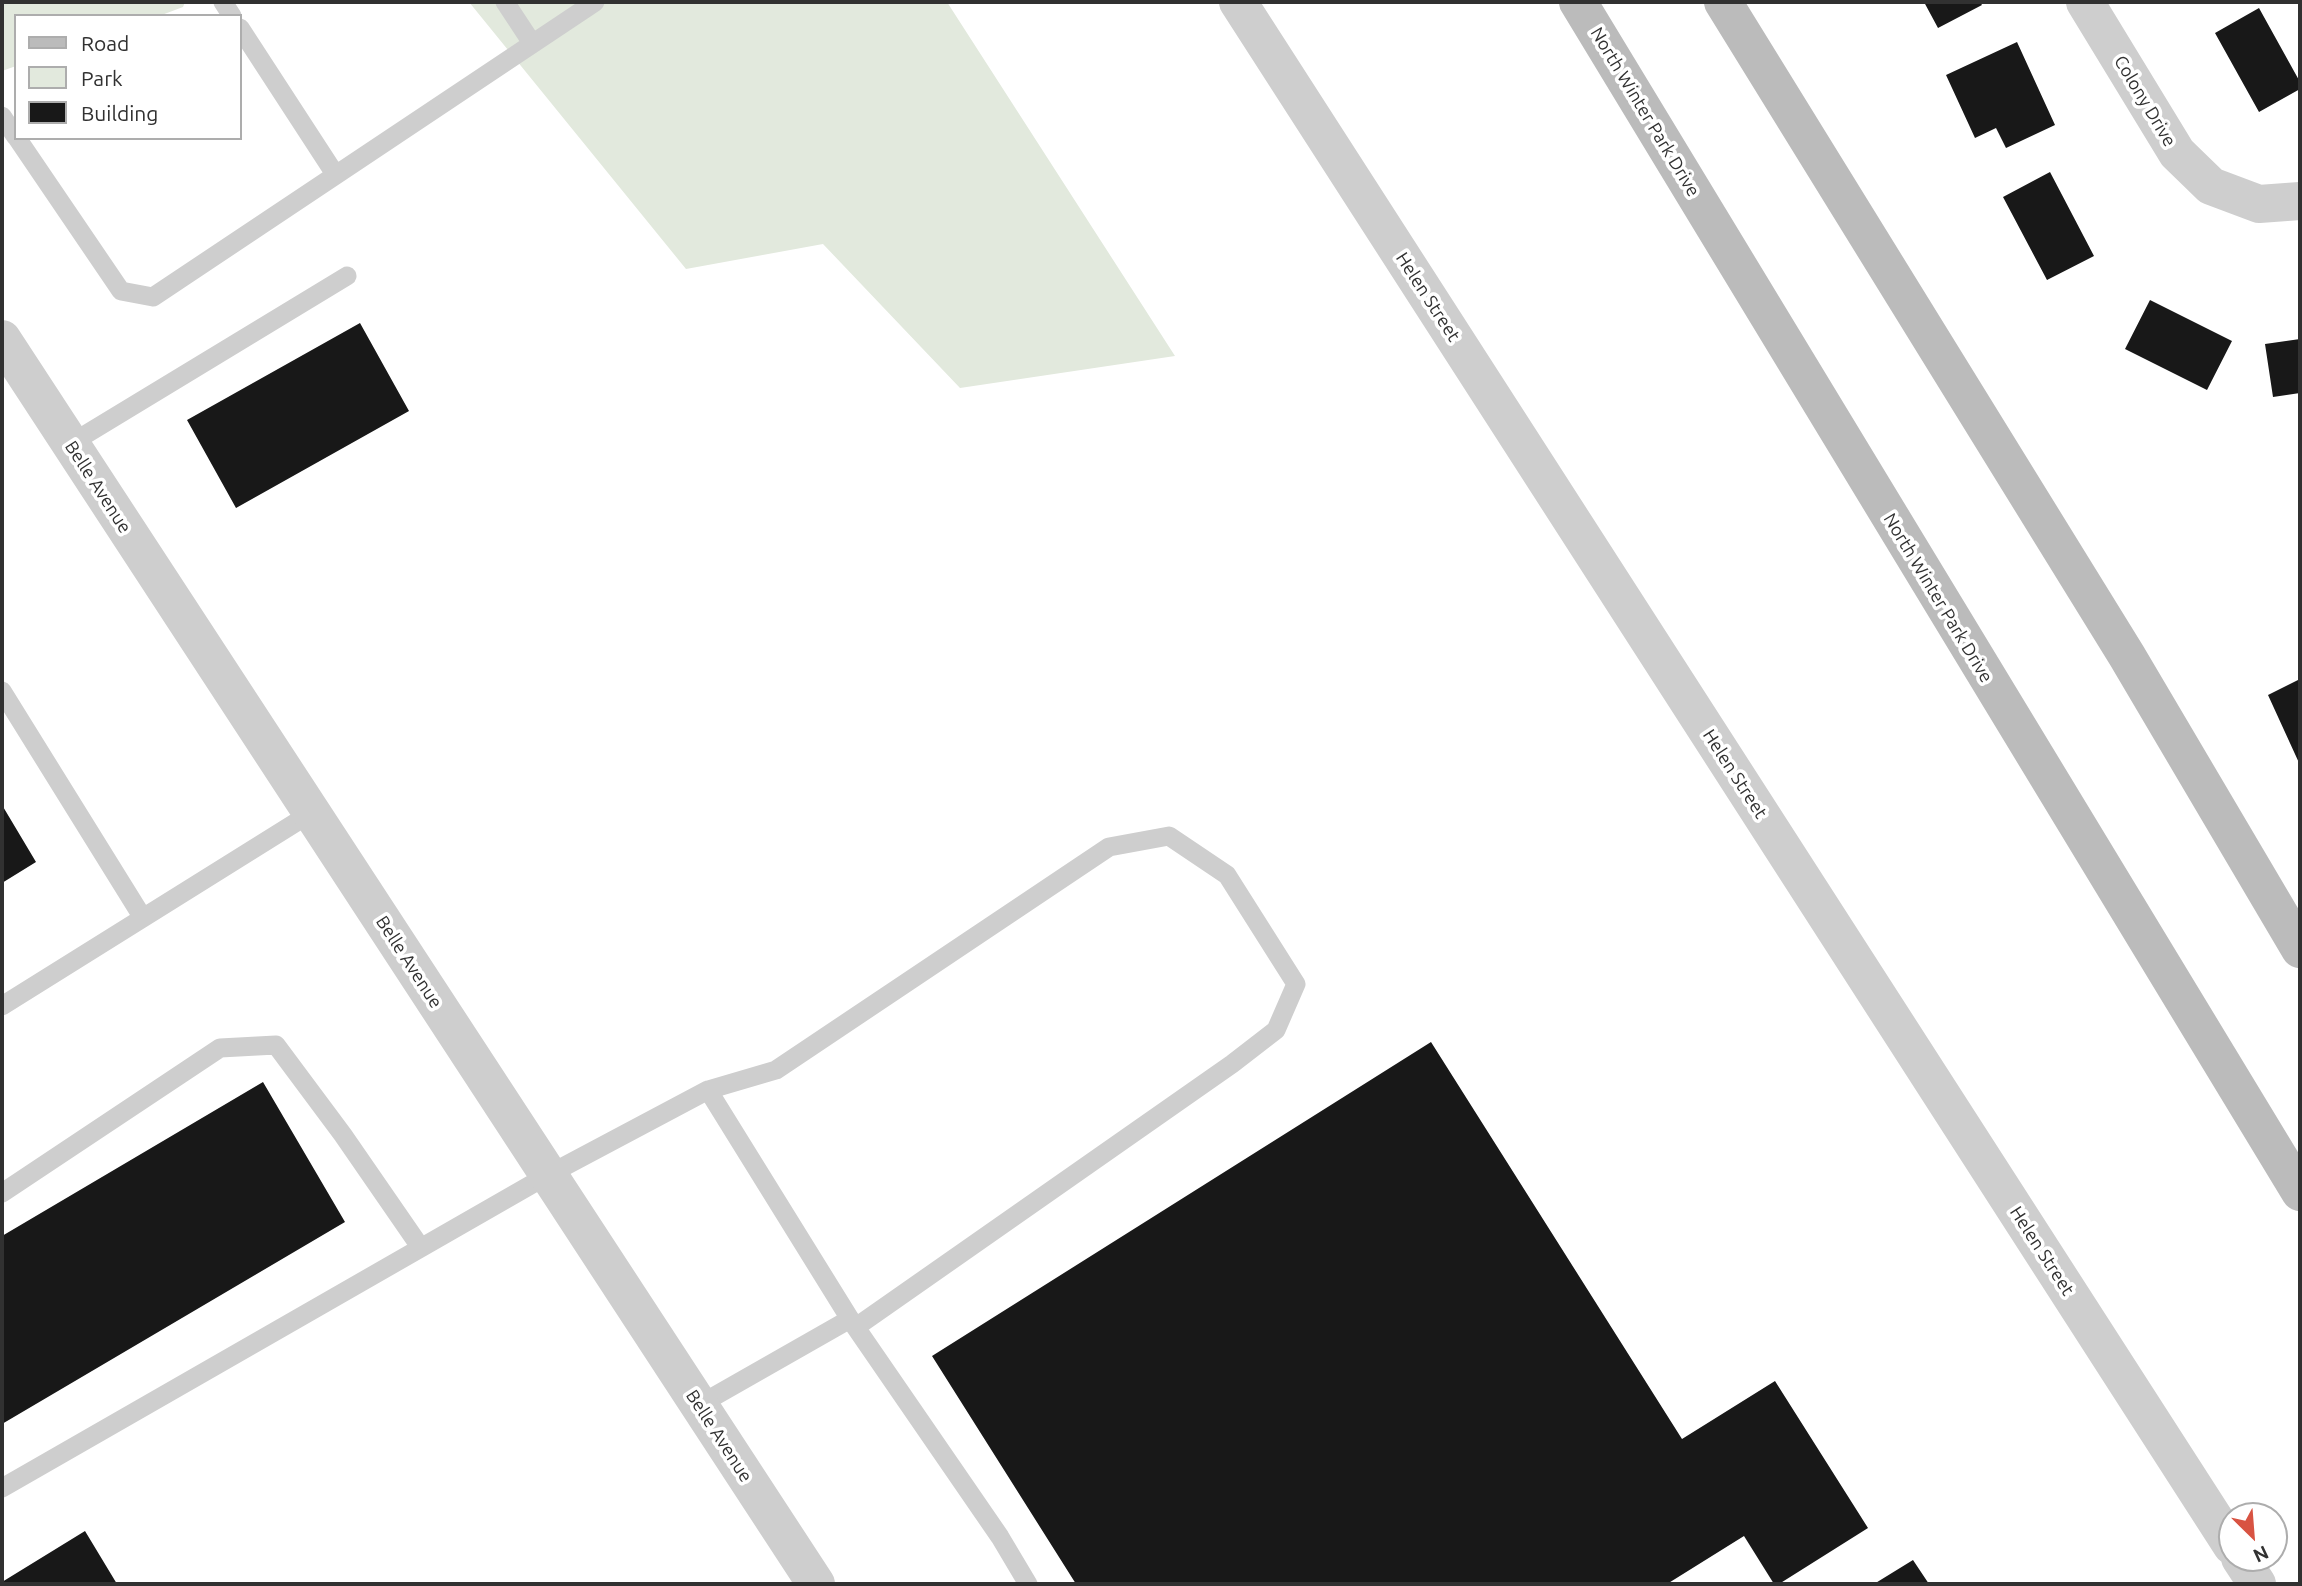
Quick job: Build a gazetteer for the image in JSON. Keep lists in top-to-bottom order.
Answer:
{
  "streets": {
    "street": [
      "Colony Drive",
      "North Winter Park Drive",
      "Helen Street",
      "Belle Avenue"
    ]
  },
  "legend": ["Road", "Park", "Building"],
  "north": "bottom right"
}
